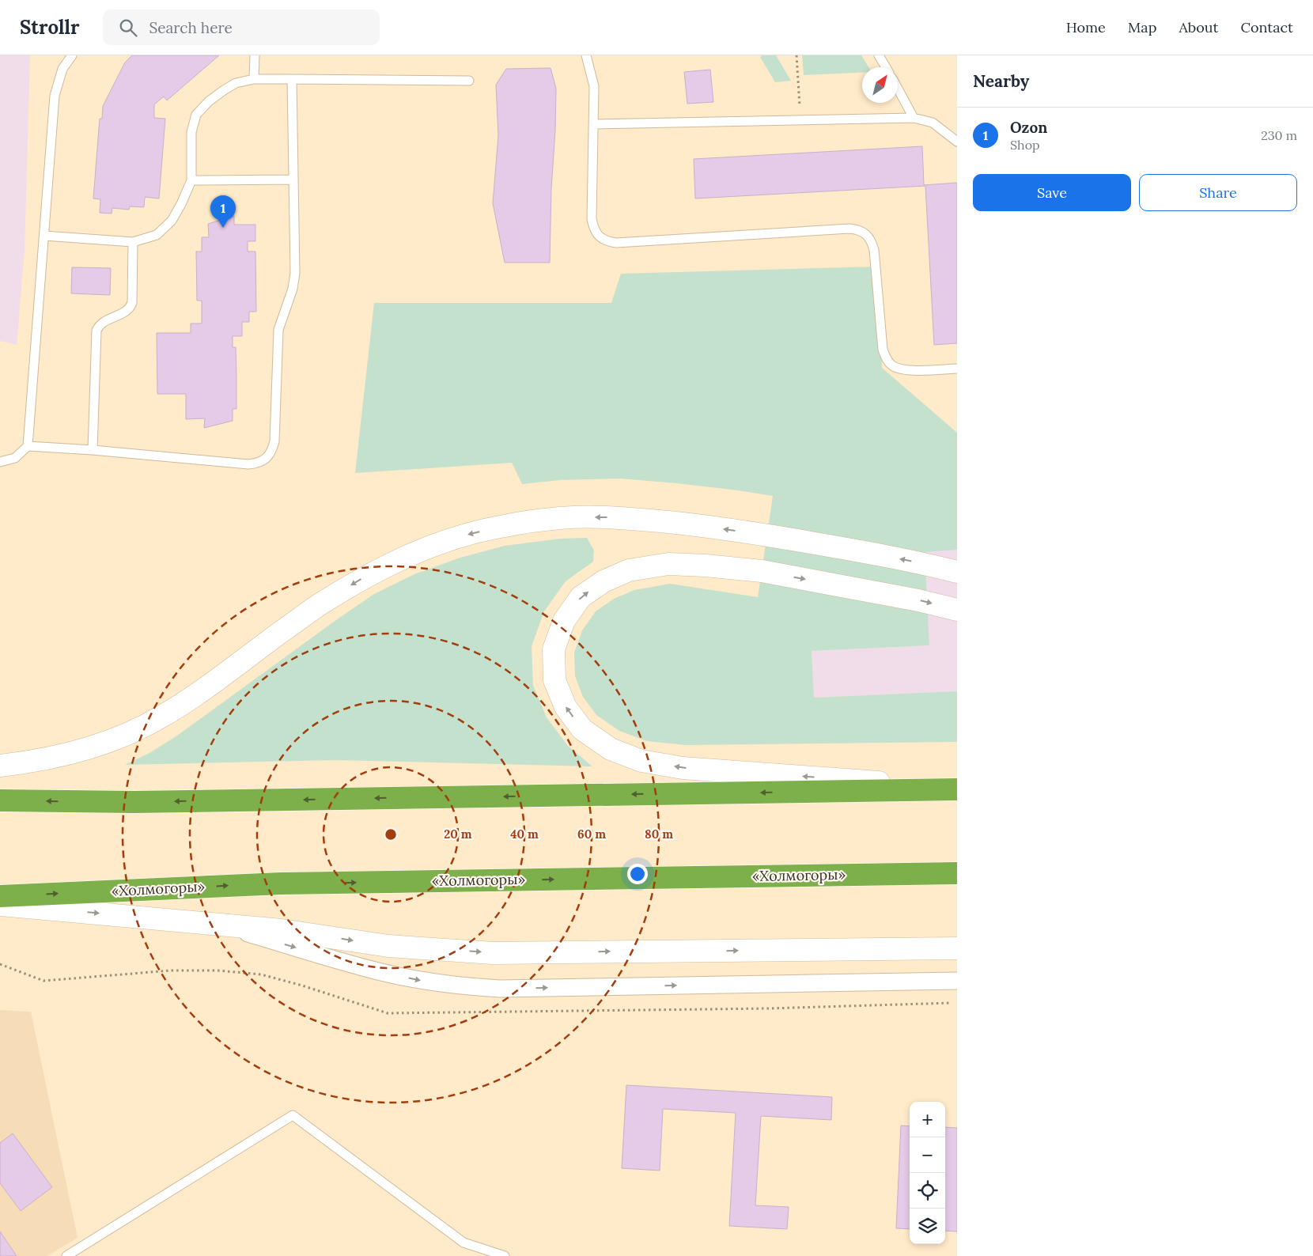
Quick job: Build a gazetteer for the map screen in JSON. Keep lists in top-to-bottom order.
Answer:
{
  "streets": {
    "highway": ["«Холмогоры»"]
  },
  "north": "top right",
  "page": {
    "header": "Strollr",
    "search": "Search here",
    "nav": [
      "Home",
      "Map",
      "About",
      "Contact"
    ],
    "heading": "Nearby",
    "list": [
      {
        "mark": "1",
        "name": "Ozon",
        "note": "Shop",
        "value": "230 m"
      }
    ],
    "buttons": ["Save", "Share"],
    "pins": "1",
    "map_buttons": ["+", "−"]
  },
  "rings": [
    "20 m",
    "40 m",
    "60 m",
    "80 m"
  ]
}
